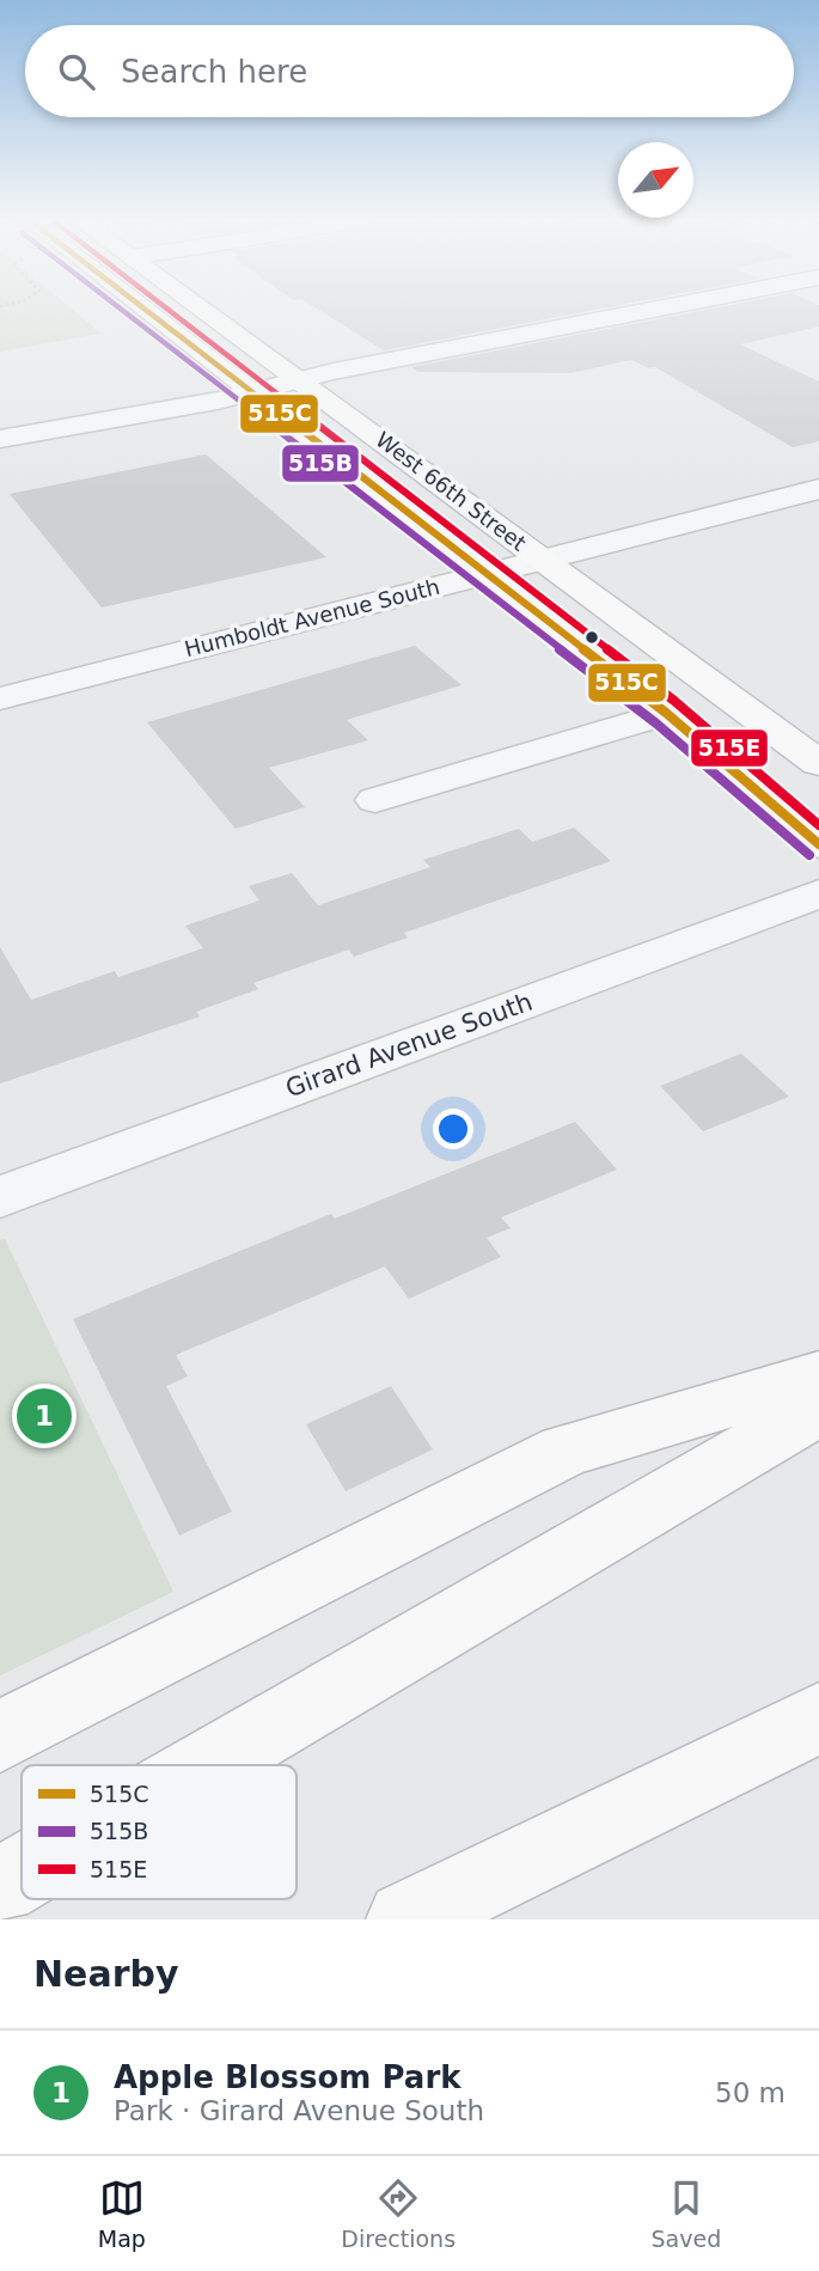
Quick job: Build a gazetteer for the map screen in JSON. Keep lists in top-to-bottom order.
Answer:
{
  "streets": {
    "main road": ["West 66th Street"],
    "street": ["Humboldt Avenue South", "Girard Avenue South"]
  },
  "crossings": [
    ["West 66th Street", "Humboldt Avenue South"]
  ],
  "lines": ["transit line 515C", "transit line 515B", "transit line 515E"],
  "legend": ["515C", "515B", "515E"],
  "north": "top right",
  "page": {
    "search": "Search here",
    "pins": "1",
    "heading": "Nearby",
    "list": [
      {
        "mark": "1",
        "name": "Apple Blossom Park",
        "note": "Park · Girard Avenue South",
        "value": "50 m"
      }
    ],
    "nav": ["Map", "Directions", "Saved"]
  }
}
